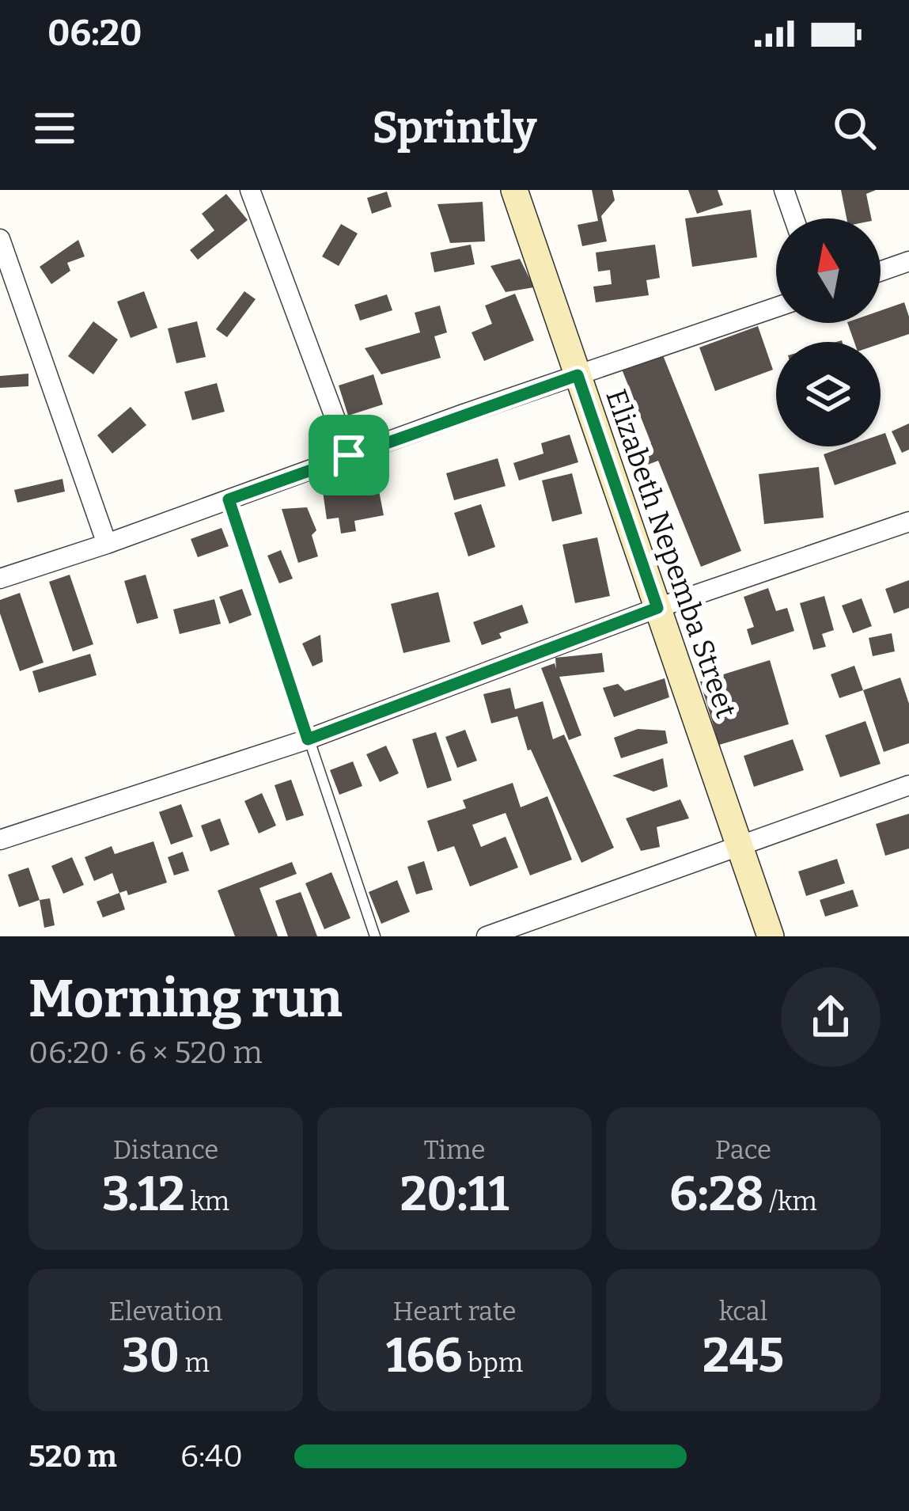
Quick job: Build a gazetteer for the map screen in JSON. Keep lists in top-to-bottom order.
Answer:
{
  "streets": {
    "street": ["Elizabeth Nepemba Street"]
  },
  "north": "top",
  "page": {
    "status": "06:20",
    "header": "Sprintly",
    "heading": ["Morning run", "06:20 · 6 × 520 m"],
    "stats": [
      ["Distance", "3.12 km"],
      ["Time", "20:11"],
      ["Pace", "6:28 /km"],
      ["Elevation", "30 m"],
      ["Heart rate", "166 bpm"],
      ["kcal", "245"]
    ],
    "list": [
      {
        "name": "520 m",
        "note": "6:40"
      }
    ]
  }
}
